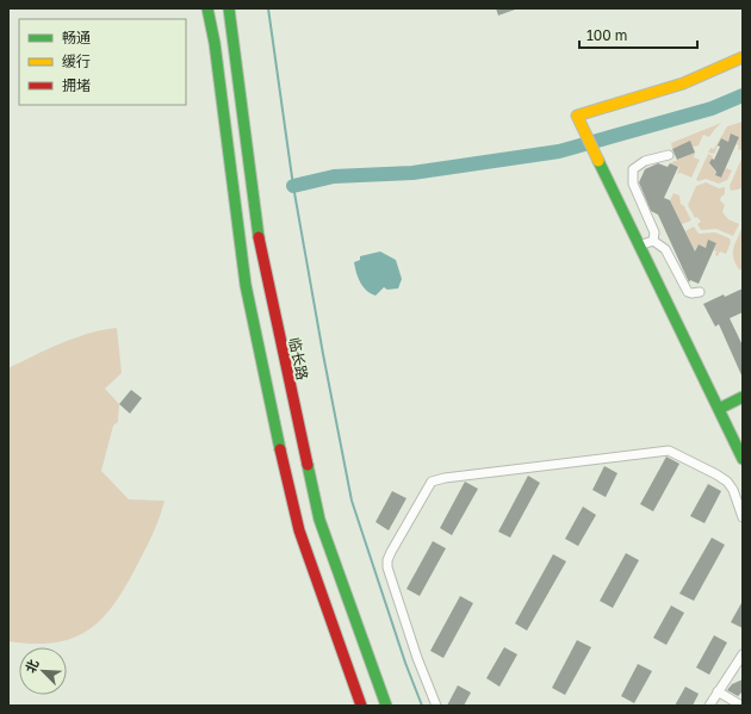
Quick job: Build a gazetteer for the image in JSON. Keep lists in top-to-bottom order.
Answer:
{
  "streets": {
    "main road": ["临长路"]
  },
  "legend": ["畅通", "缓行", "拥堵"],
  "scale_bar": "100 m",
  "north": "top left"
}
